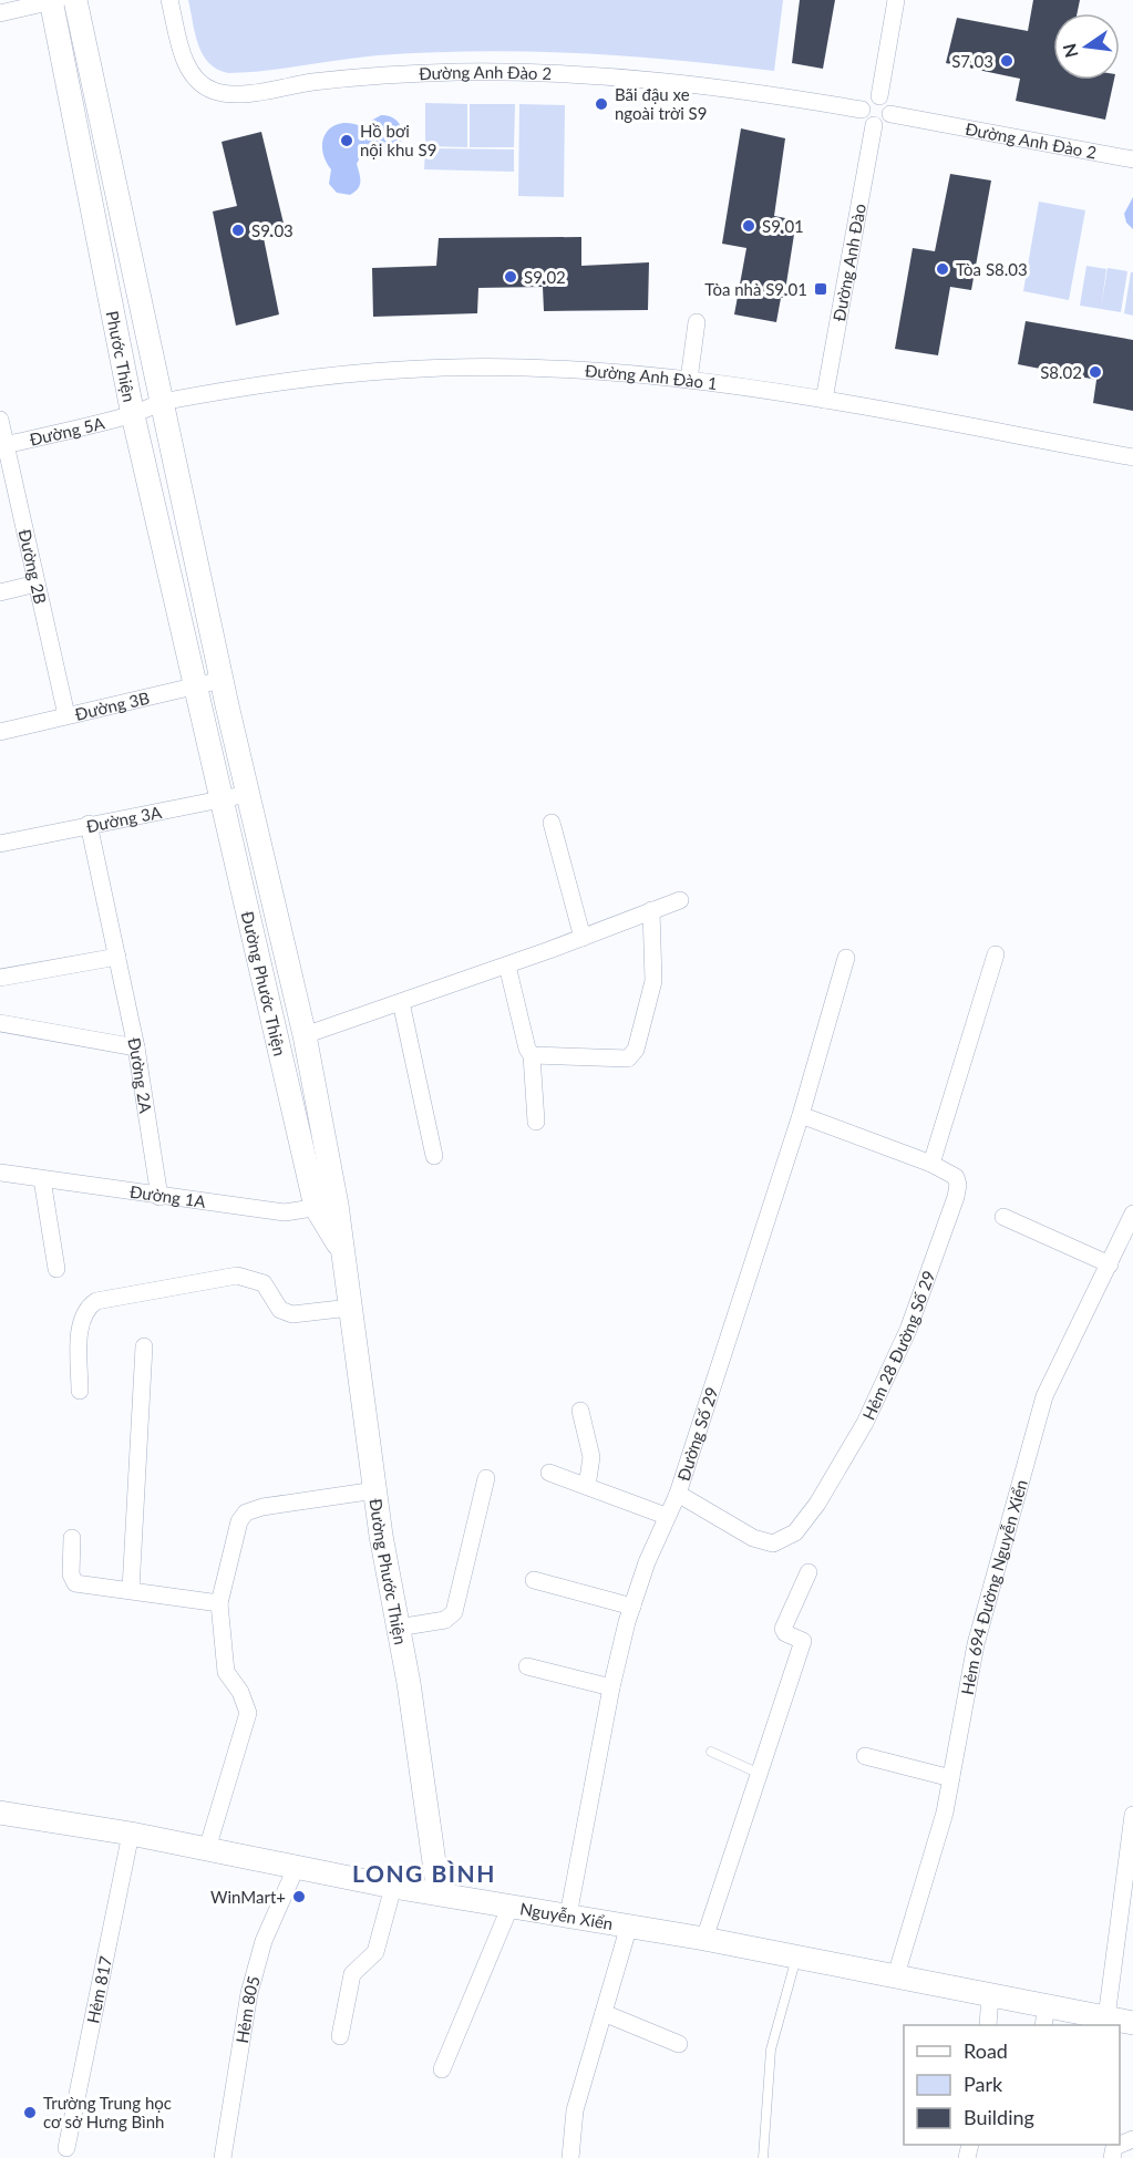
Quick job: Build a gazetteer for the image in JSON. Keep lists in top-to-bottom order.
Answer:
{
  "streets": {
    "street": [
      "Đường Anh Đào 2",
      "Đường Anh Đào",
      "Phước Thiện",
      "Đường Anh Đào 1",
      "Đường 5A",
      "Đường 2B",
      "Đường 3B",
      "Đường 3A",
      "Đường Phước Thiện",
      "Đường 2A",
      "Đường 1A",
      "Hẻm 28 Đường Số 29",
      "Đường Số 29",
      "Hẻm 694 Đường Nguyễn Xiển",
      "Nguyễn Xiển",
      "Hẻm 817",
      "Hẻm 805"
    ]
  },
  "crossings": [
    ["Đường Anh Đào 2", "Đường Anh Đào"],
    ["Đường Anh Đào", "Đường Anh Đào 1"],
    ["Phước Thiện", "Đường Anh Đào 1"],
    ["Phước Thiện", "Đường 5A"],
    ["Phước Thiện", "Đường 3B"],
    ["Phước Thiện", "Đường Phước Thiện"],
    ["Đường Anh Đào 1", "Đường 5A"],
    ["Đường 5A", "Đường 2B"],
    ["Đường 2B", "Đường 3B"],
    ["Đường 3A", "Đường Phước Thiện"],
    ["Đường 3A", "Đường 2A"],
    ["Đường Phước Thiện", "Đường 1A"],
    ["Đường Phước Thiện", "Nguyễn Xiển"],
    ["Đường 2A", "Đường 1A"],
    ["Hẻm 28 Đường Số 29", "Đường Số 29"],
    ["Đường Số 29", "Nguyễn Xiển"],
    ["Hẻm 694 Đường Nguyễn Xiển", "Nguyễn Xiển"],
    ["Nguyễn Xiển", "Hẻm 817"],
    ["Nguyễn Xiển", "Hẻm 805"]
  ],
  "districts": ["LONG BÌNH"],
  "places": {
    "other": [
      "S7.03",
      "Bãi đậu xe ngoài trời S9",
      "Hồ bơi nội khu S9",
      "S9.01",
      "S9.03",
      "Tòa S8.03",
      "S9.02",
      "S8.02",
      "WinMart+",
      "Trường Trung học cơ sở Hưng Bình"
    ],
    "transit": ["Tòa nhà S9.01"]
  },
  "legend": ["Road", "Park", "Building"],
  "north": "left"
}
